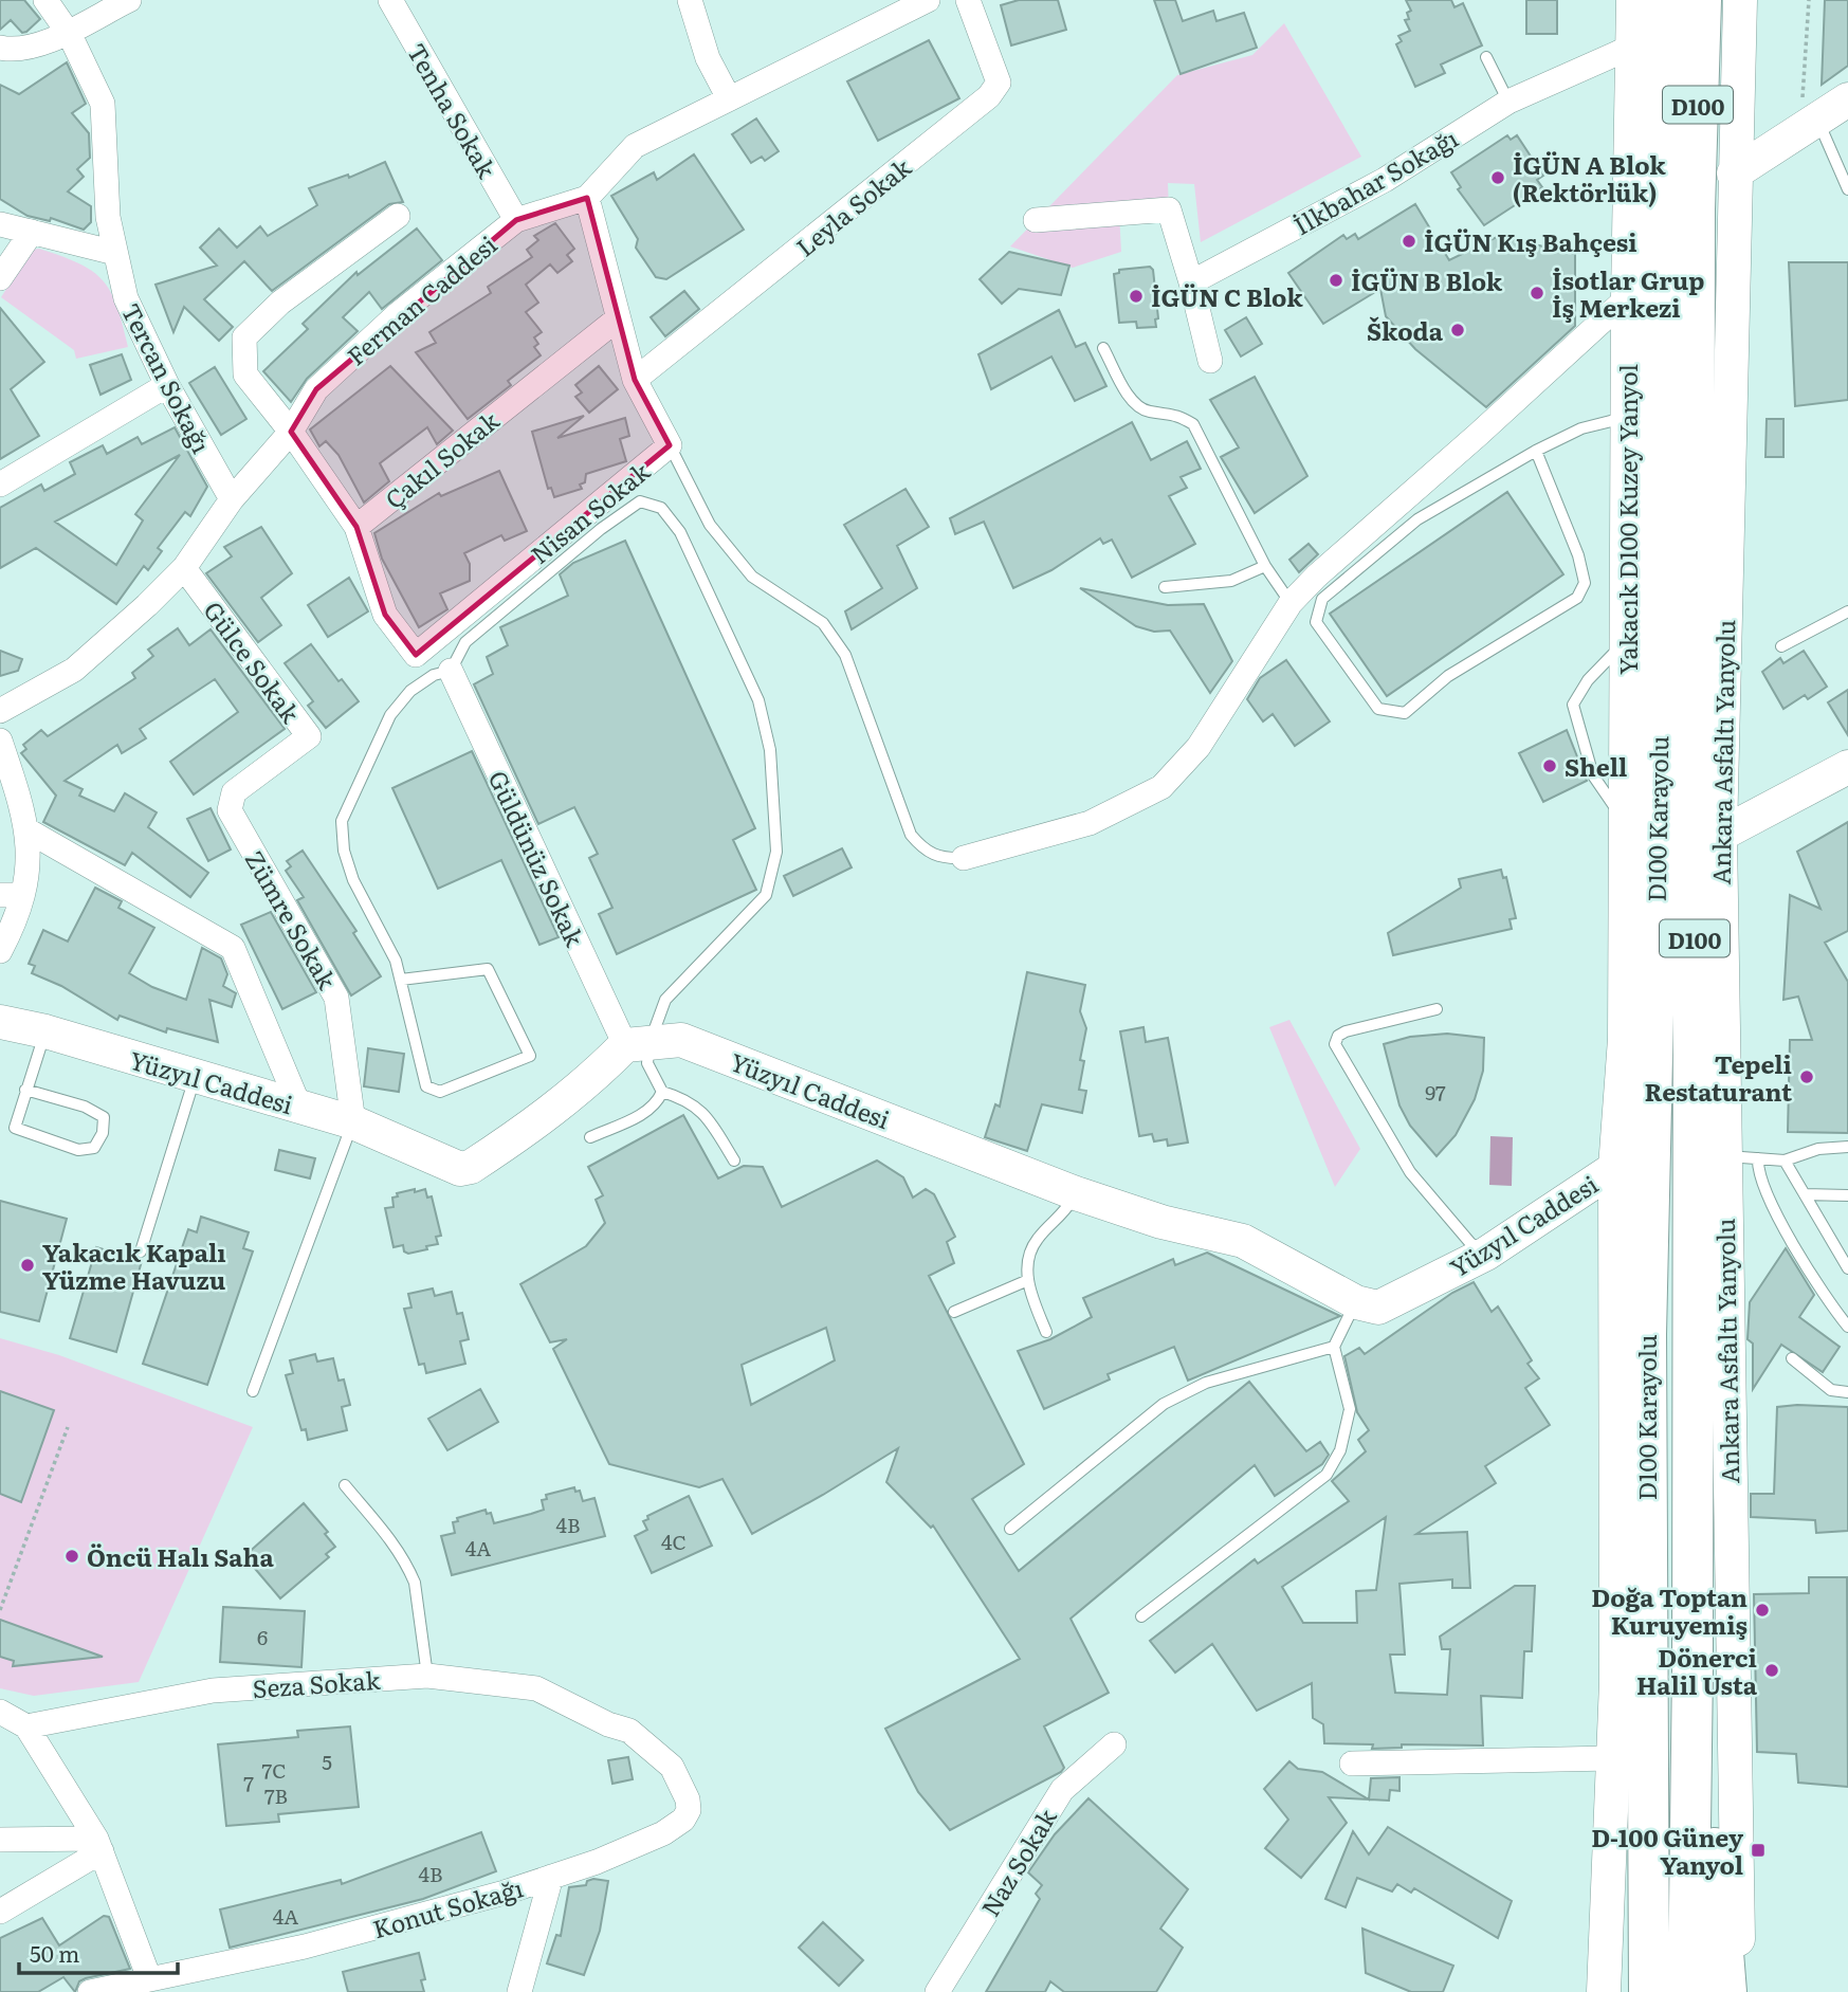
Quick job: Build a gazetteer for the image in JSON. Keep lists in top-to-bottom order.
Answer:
{
  "streets": {
    "highway": ["D100", "D100 Karayolu"],
    "main road": ["Yakacık D100 Kuzey Yanyol", "Ankara Asfaltı Yanyolu", "Yüzyıl Caddesi"],
    "street": [
      "Tenha Sokak",
      "İlkbahar Sokağı",
      "Leyla Sokak",
      "Ferman Caddesi",
      "Tercan Sokağı",
      "Çakıl Sokak",
      "Nisan Sokak",
      "Gülce Sokak",
      "Güldünüz Sokak",
      "Zümre Sokak",
      "Seza Sokak",
      "Naz Sokak",
      "Konut Sokağı"
    ]
  },
  "crossings": [
    ["D100", "Yakacık D100 Kuzey Yanyol"],
    ["D100", "D100 Karayolu"],
    ["Tenha Sokak", "Ferman Caddesi"],
    ["İlkbahar Sokağı", "Yakacık D100 Kuzey Yanyol"],
    ["Leyla Sokak", "Nisan Sokak"],
    ["Ferman Caddesi", "Tercan Sokağı"],
    ["Ferman Caddesi", "Nisan Sokak"],
    ["Ferman Caddesi", "Gülce Sokak"],
    ["Çakıl Sokak", "Nisan Sokak"],
    ["Gülce Sokak", "Zümre Sokak"],
    ["Güldünüz Sokak", "Yüzyıl Caddesi"],
    ["Zümre Sokak", "Yüzyıl Caddesi"],
    ["Seza Sokak", "Konut Sokağı"]
  ],
  "places": {
    "other": [
      "İGÜN A Blok (Rektörlük)",
      "İGÜN Kış Bahçesi",
      "İGÜN B Blok",
      "İsotlar Grup İş Merkezi",
      "İGÜN C Blok",
      "Škoda",
      "Shell",
      "Tepeli Restaturant",
      "Yakacık Kapalı Yüzme Havuzu",
      "Öncü Halı Saha",
      "Doğa Toptan Kuruyemiş",
      "Dönerci Halil Usta"
    ],
    "transit": ["D-100 Güney Yanyol"]
  },
  "house_numbers": [
    "97",
    "4B",
    "4C",
    "4A",
    "6",
    "5",
    "7C",
    "7",
    "7B",
    "4B",
    "4A"
  ],
  "scale_bar": "50 m"
}
